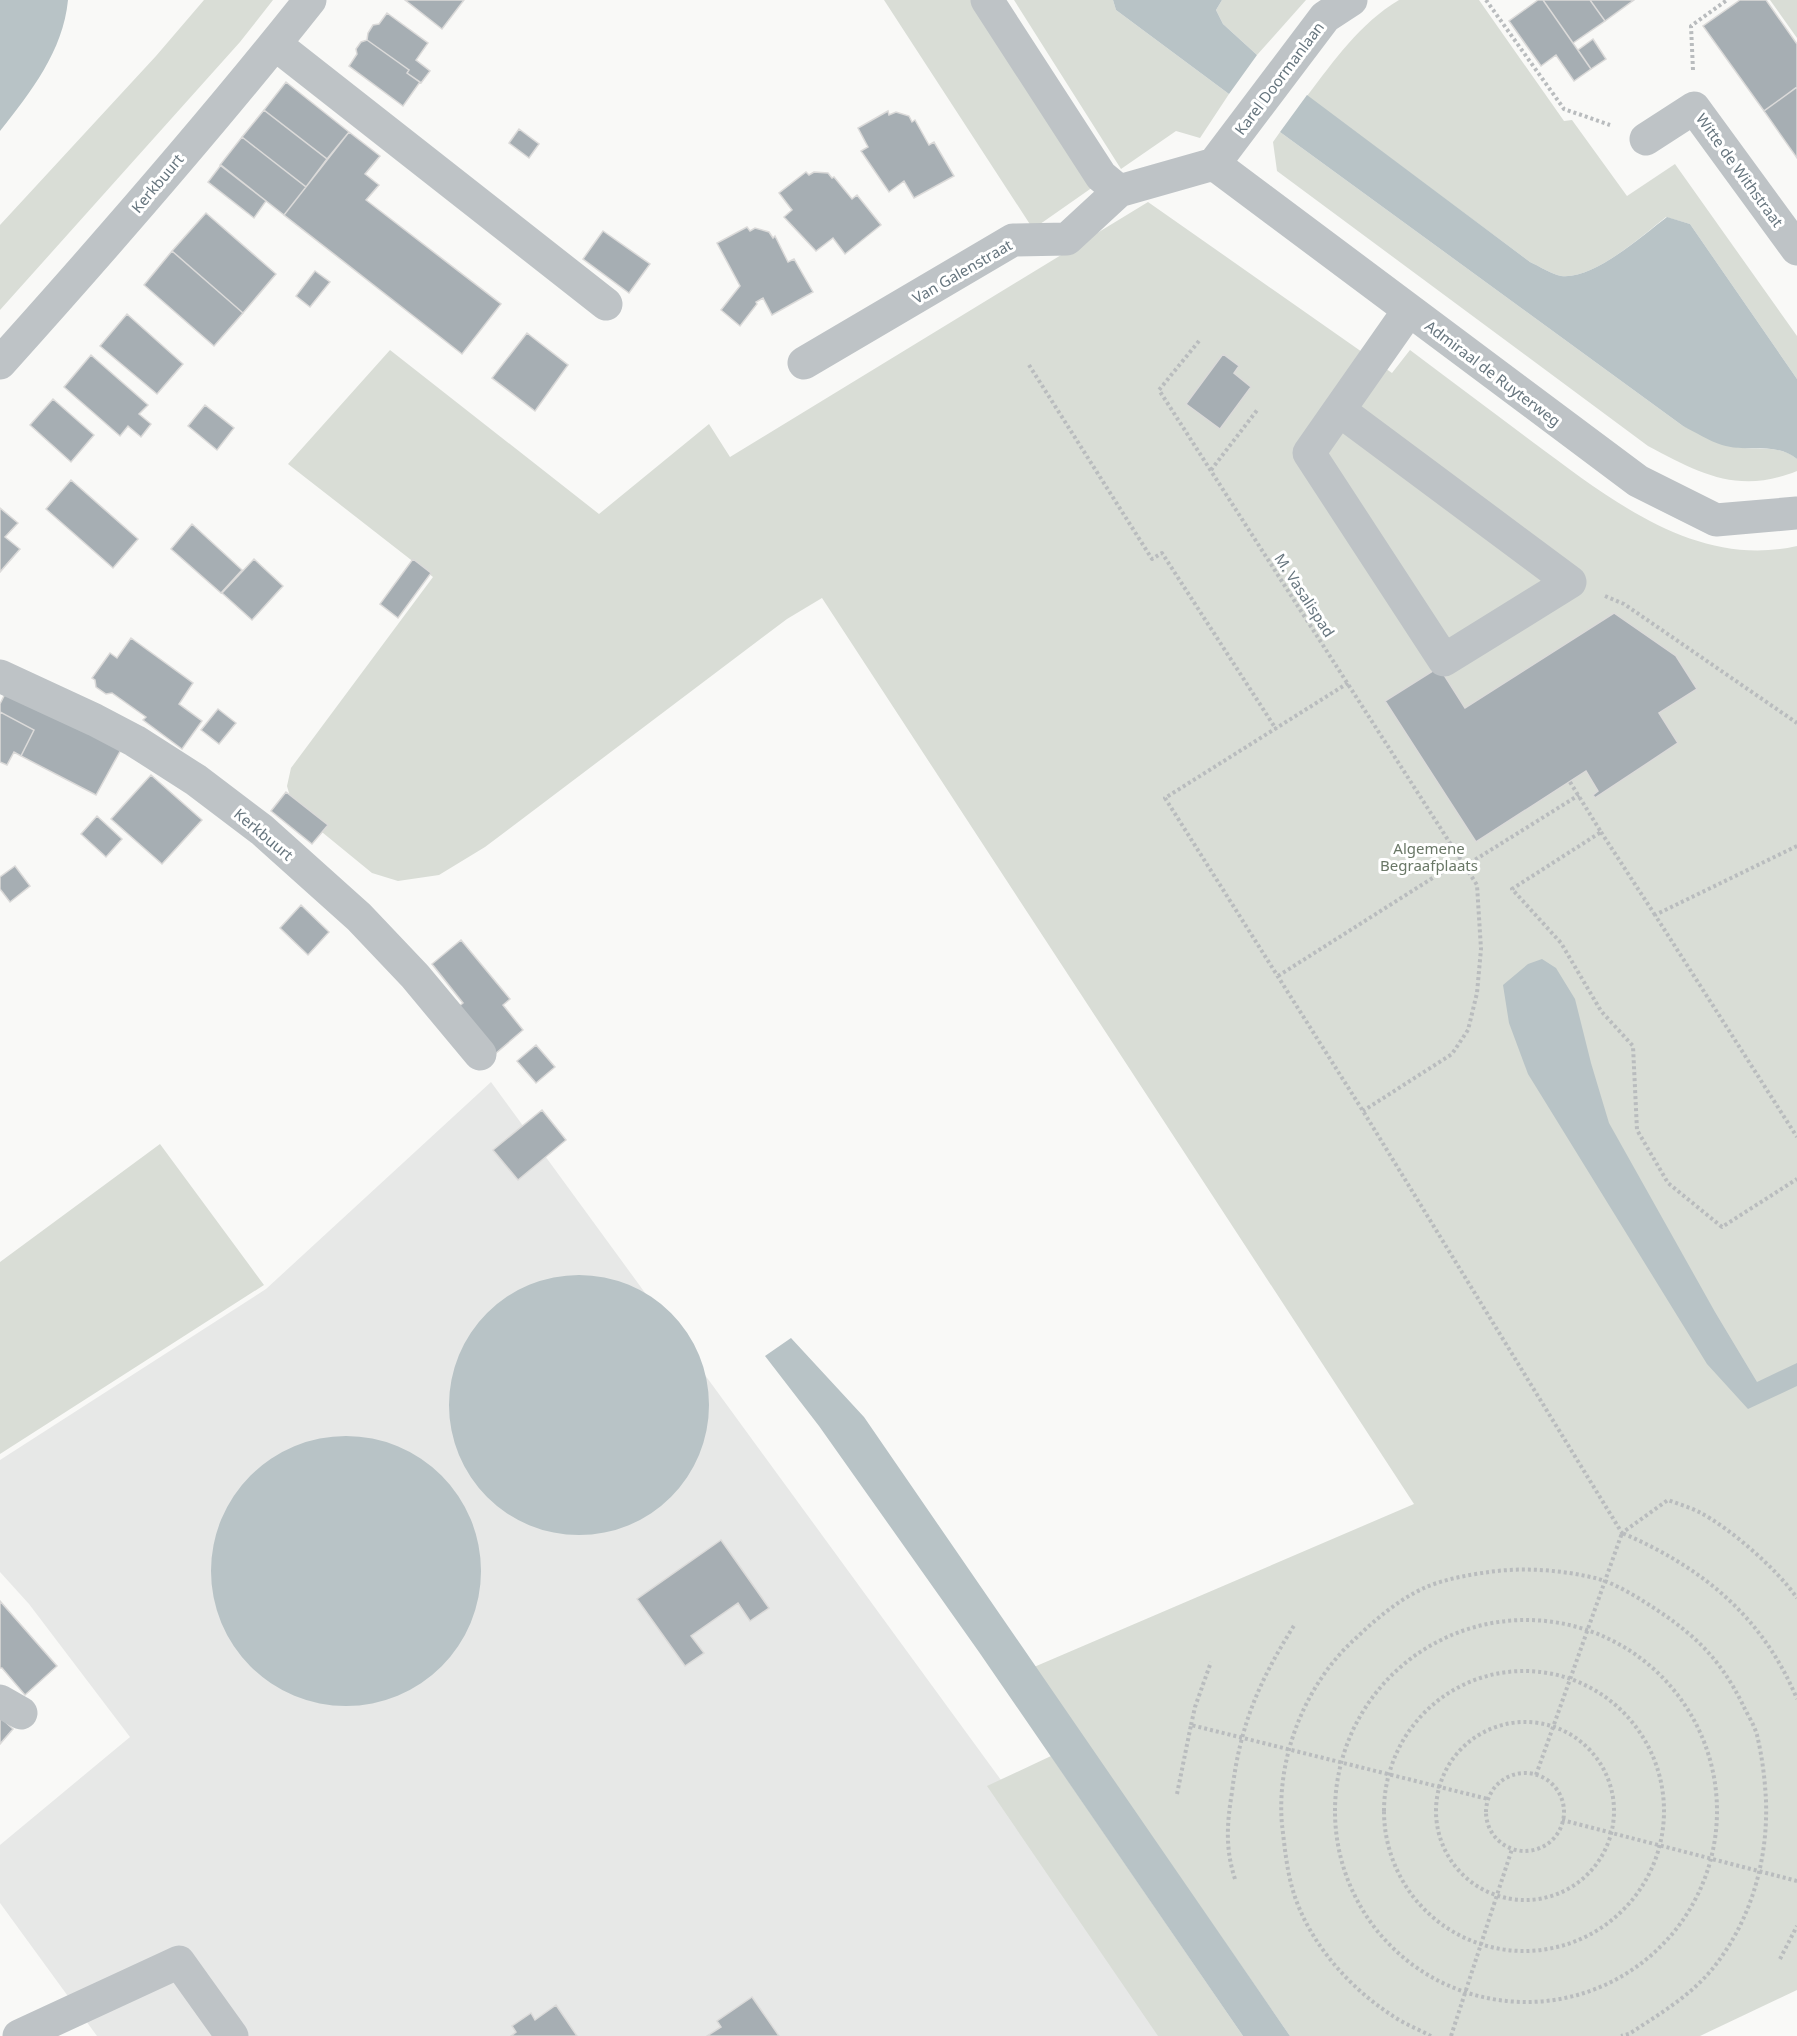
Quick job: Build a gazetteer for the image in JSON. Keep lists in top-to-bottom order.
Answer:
{
  "streets": {
    "street": [
      "Karel Doormanlaan",
      "Witte de Withstraat",
      "Kerkbuurt",
      "Van Galenstraat",
      "Admiraal de Ruyterweg"
    ],
    "path": ["M. Vasalispad"]
  },
  "crossings": [
    ["Karel Doormanlaan", "Admiraal de Ruyterweg"]
  ],
  "parks": ["Algemene Begraafplaats"]
}
